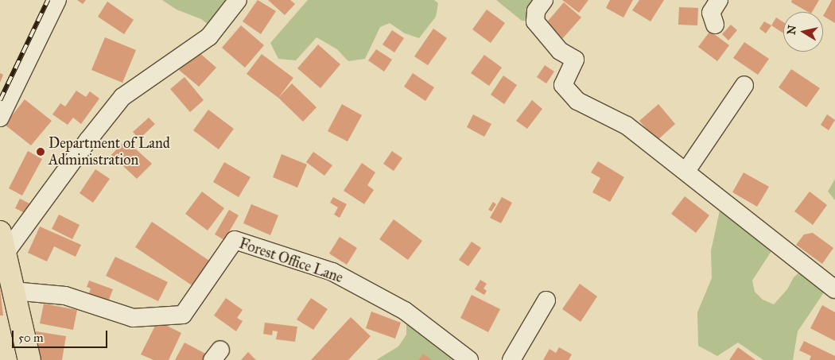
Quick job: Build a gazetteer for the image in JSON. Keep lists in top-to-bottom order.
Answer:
{
  "streets": {
    "street": ["Forest Office Lane"]
  },
  "places": ["Department of Land Administration"],
  "scale_bar": "50 m",
  "north": "left"
}
